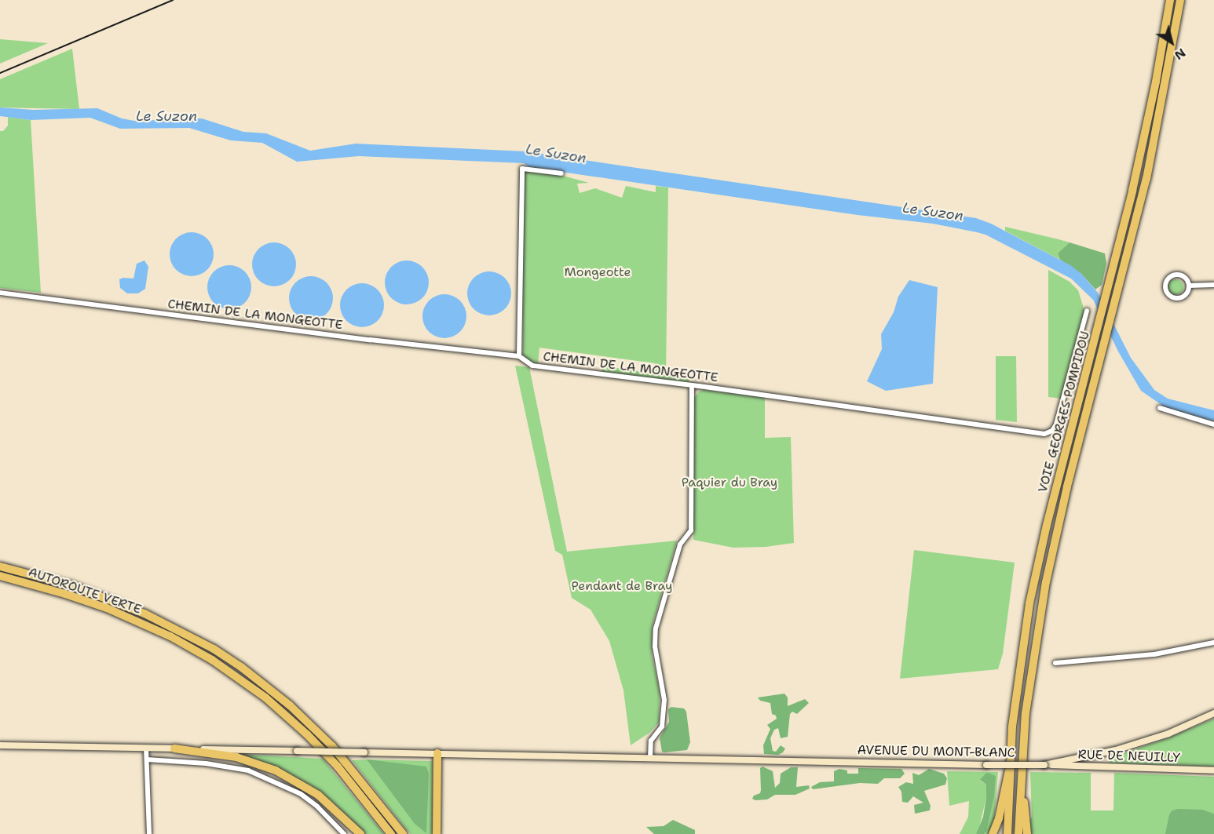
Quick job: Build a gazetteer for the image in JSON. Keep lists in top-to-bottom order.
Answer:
{
  "streets": {
    "highway": ["VOIE GEORGES POMPIDOU", "AUTOROUTE VERTE"],
    "main road": ["AVENUE DU MONT-BLANC", "RUE DE NEUILLY"],
    "street": ["CHEMIN DE LA MONGEOTTE"]
  },
  "crossings": [
    ["AVENUE DU MONT-BLANC", "RUE DE NEUILLY"]
  ],
  "water": ["Le Suzon"],
  "parks": ["Mongeotte", "Paquier du Bray", "Pendant de Bray"],
  "north": "bottom right"
}
